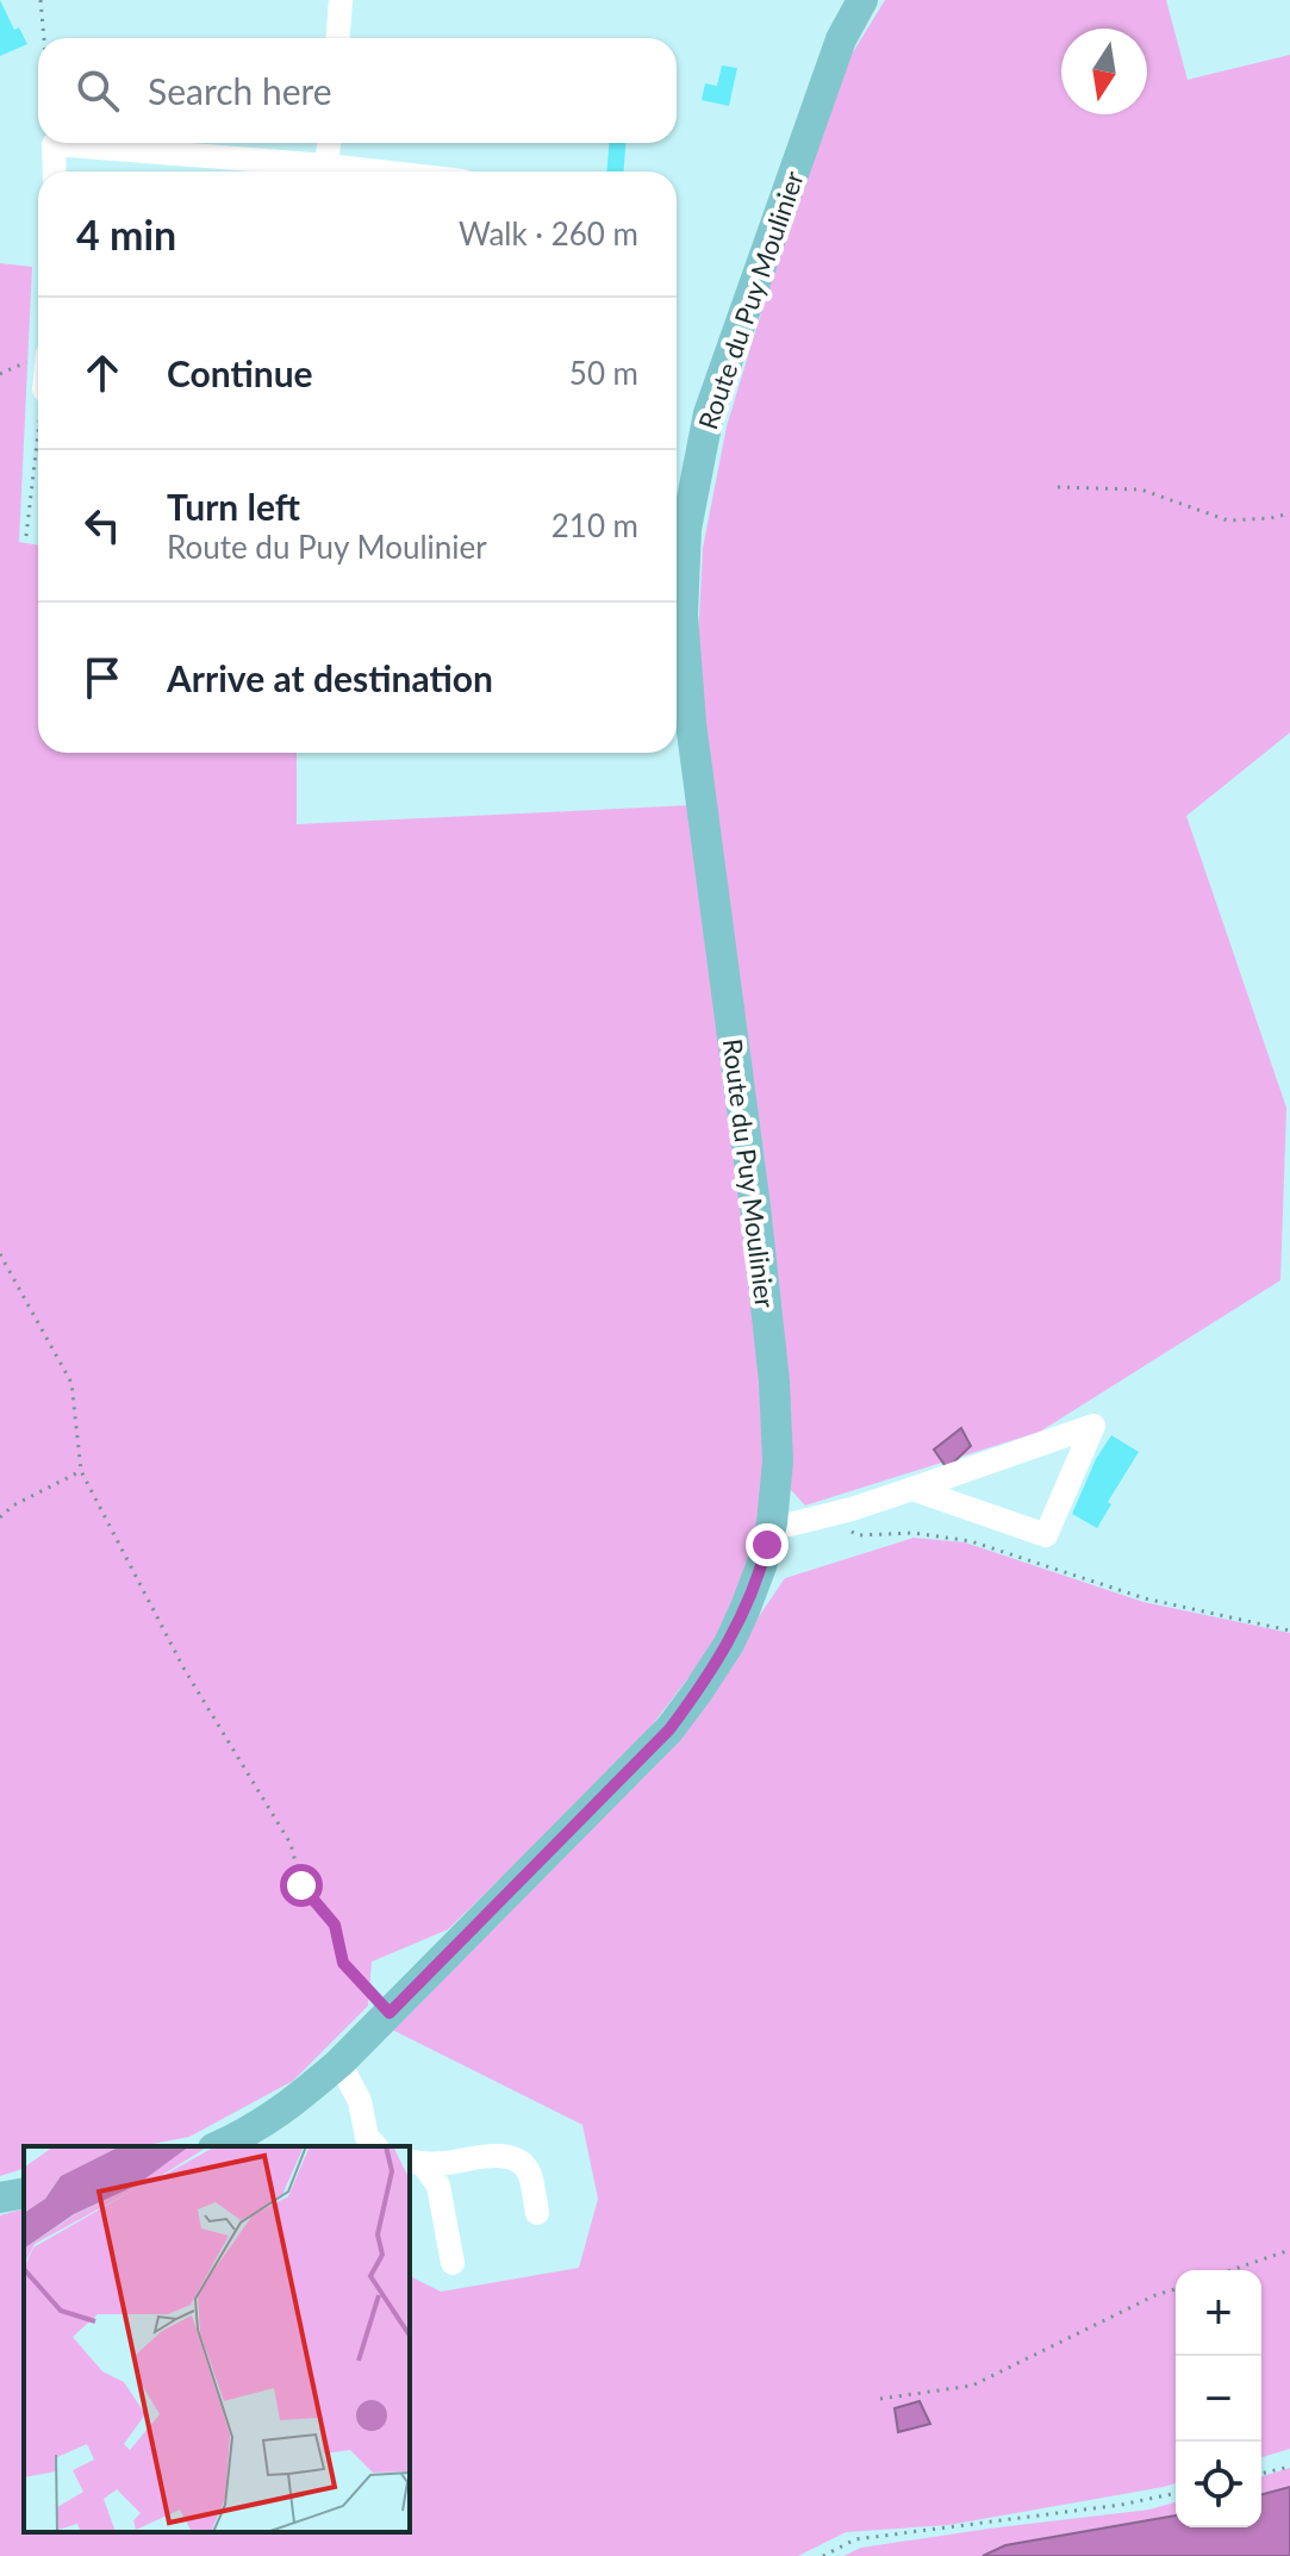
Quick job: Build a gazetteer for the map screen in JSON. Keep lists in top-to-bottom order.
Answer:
{
  "streets": {
    "main road": ["Route du Puy Moulinier"]
  },
  "north": "bottom",
  "page": {
    "search": "Search here",
    "heading": ["4 min", "Walk · 260 m"],
    "list": [
      ["Continue", "50 m"],
      ["Turn left", "Route du Puy Moulinier", "210 m"],
      "Arrive at destination"
    ],
    "map_buttons": ["+", "−"]
  }
}
